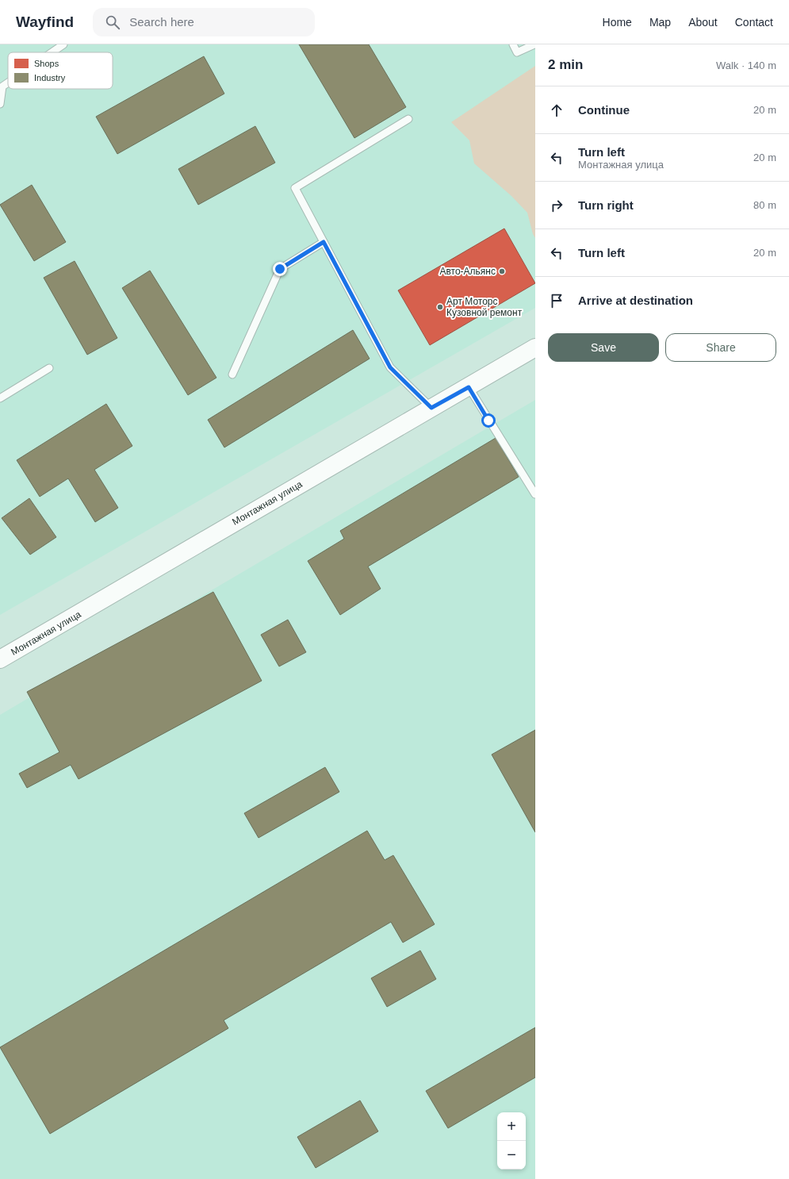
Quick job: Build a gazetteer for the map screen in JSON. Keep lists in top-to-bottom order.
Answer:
{
  "streets": {
    "street": ["Монтажная улица"]
  },
  "places": ["Авто-Альянс", "Арт Моторс Кузовной ремонт"],
  "legend": ["Shops", "Industry"],
  "page": {
    "header": "Wayfind",
    "search": "Search here",
    "nav": [
      "Home",
      "Map",
      "About",
      "Contact"
    ],
    "heading": ["2 min", "Walk · 140 m"],
    "list": [
      ["Continue", "20 m"],
      ["Turn left", "Монтажная улица", "20 m"],
      ["Turn right", "80 m"],
      ["Turn left", "20 m"],
      "Arrive at destination"
    ],
    "buttons": ["Save", "Share"],
    "map_buttons": ["+", "−"]
  }
}
